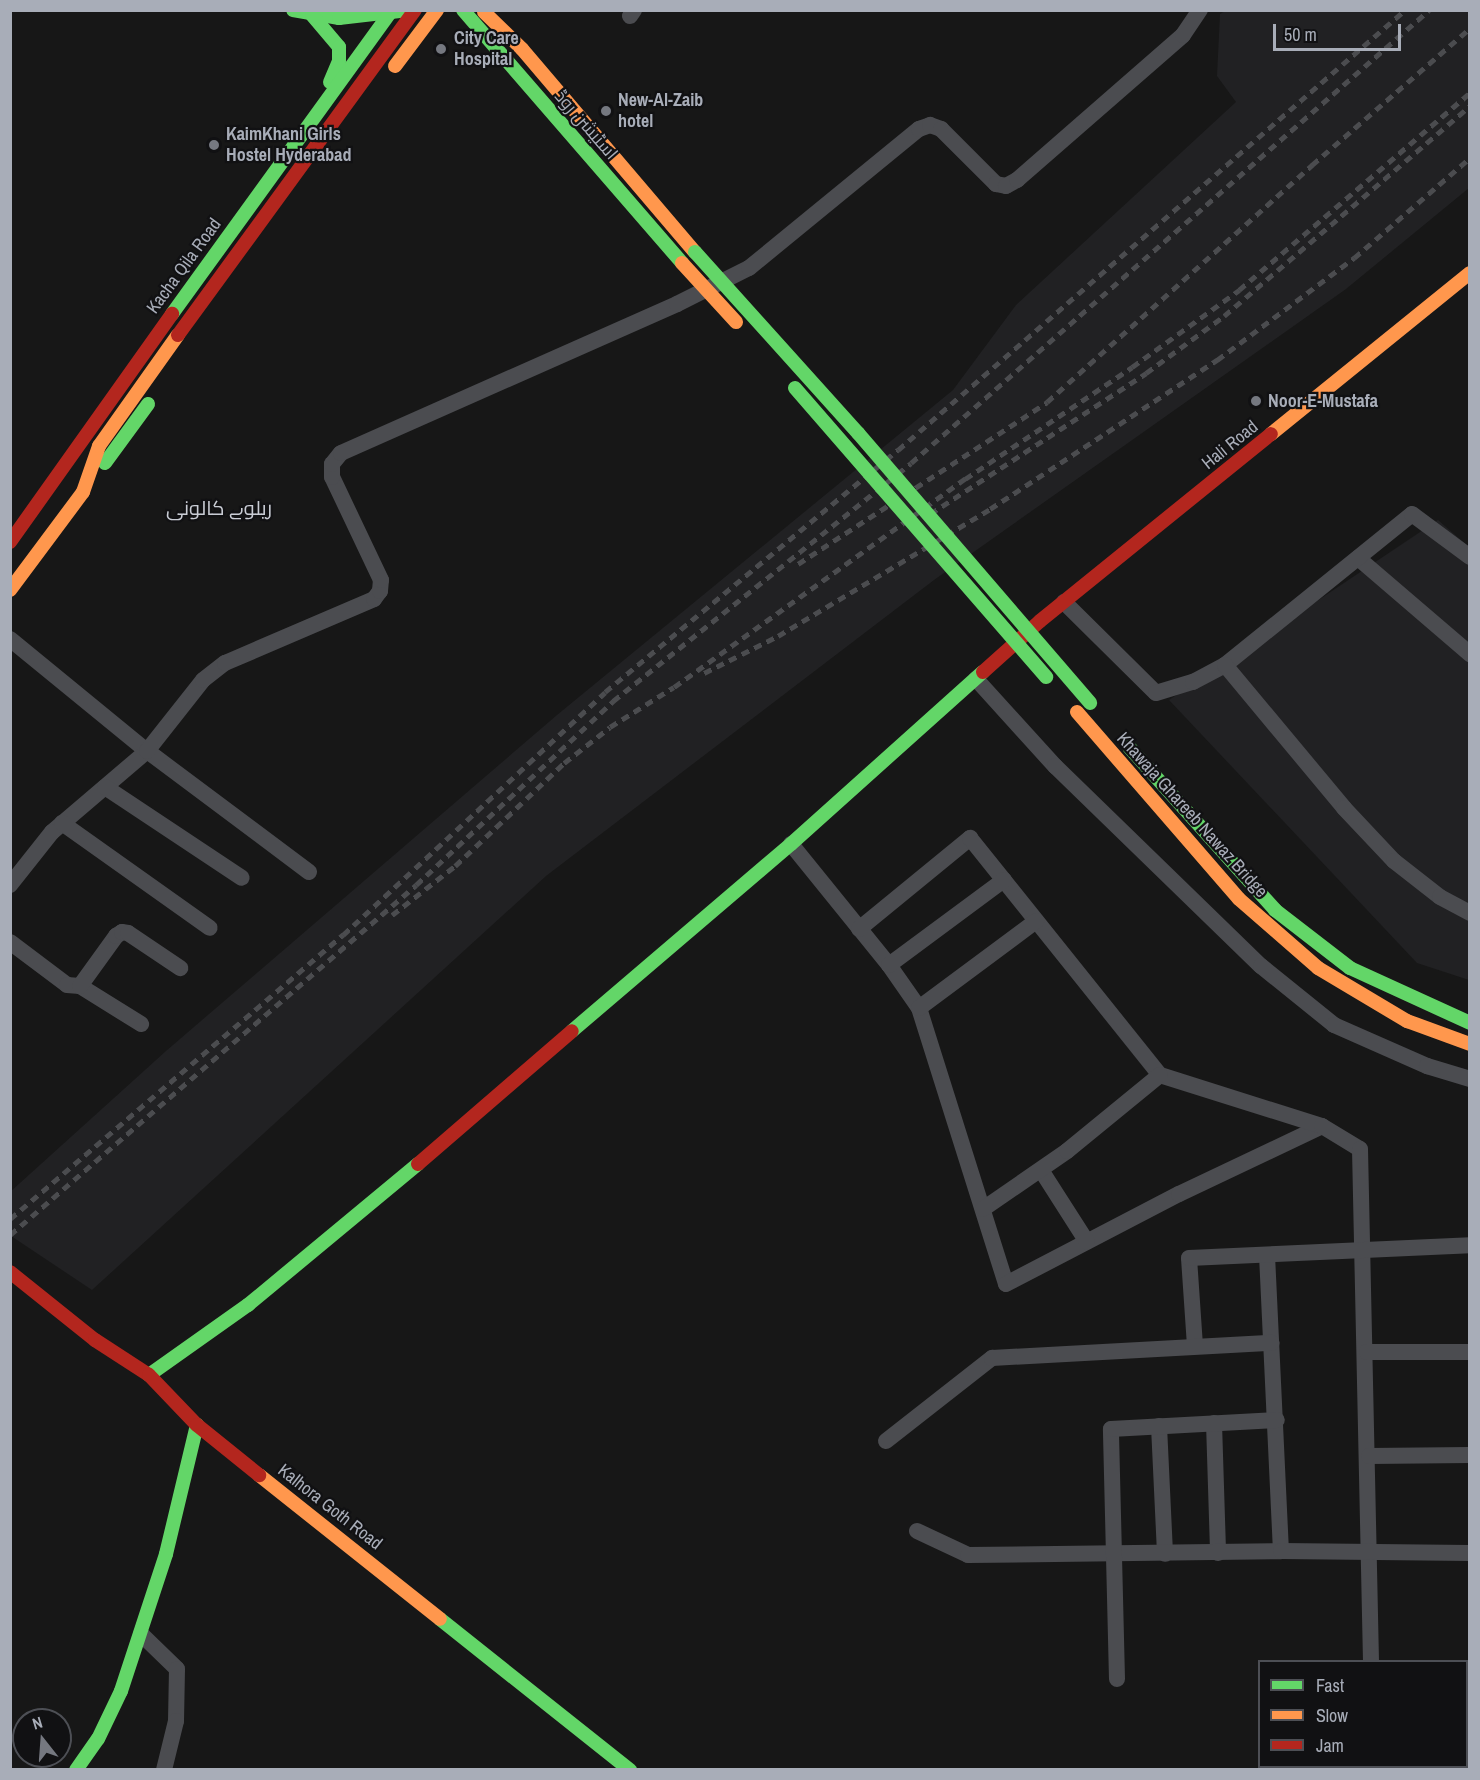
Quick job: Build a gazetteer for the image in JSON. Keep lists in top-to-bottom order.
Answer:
{
  "streets": {
    "street": [
      "اسٹیشن روڈ",
      "Kacha Qila Road",
      "Hali Road",
      "Khawaja Ghareeb Nawaz Bridge",
      "Kalhora Goth Road"
    ]
  },
  "crossings": [
    ["Hali Road", "Kalhora Goth Road"]
  ],
  "districts": ["ریلوے کالونی"],
  "places": [
    "City Care Hospital",
    "New-Al-Zaib hotel",
    "KaimKhani Girls Hostel Hyderabad",
    "Noor-E-Mustafa"
  ],
  "legend": ["Fast", "Slow", "Jam"],
  "scale_bar": "50 m",
  "north": "top"
}
